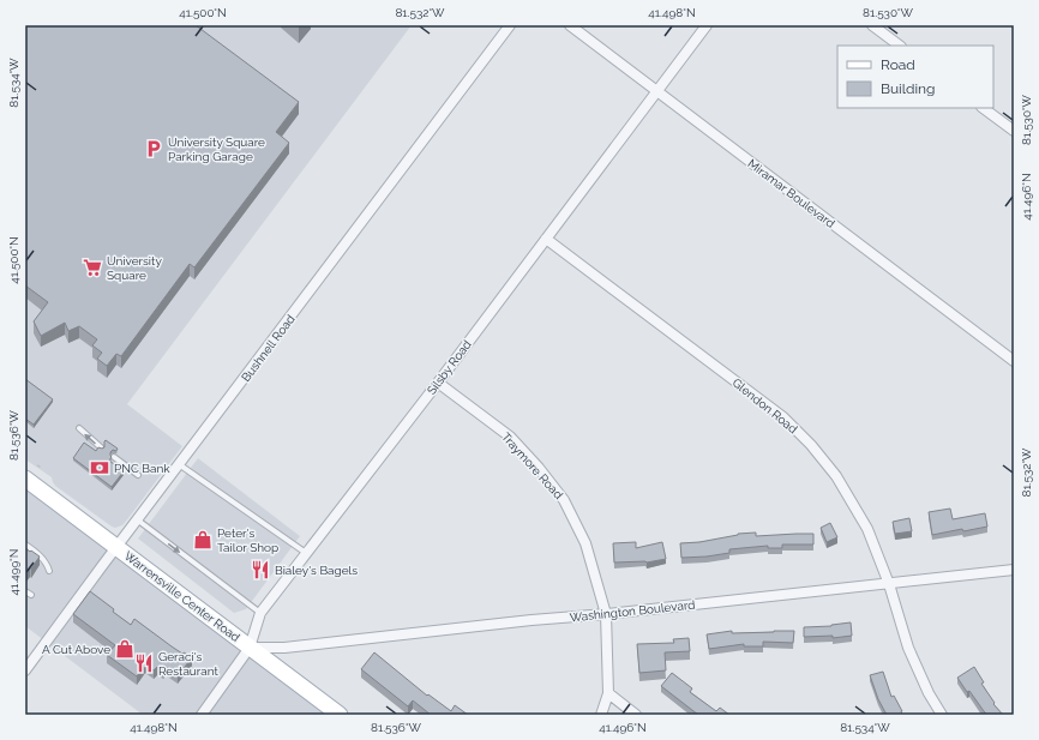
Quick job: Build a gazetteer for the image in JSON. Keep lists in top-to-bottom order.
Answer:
{
  "streets": {
    "main road": ["Warrensville Center Road"],
    "street": [
      "Miramar Boulevard",
      "Bushnell Road",
      "Silsby Road",
      "Glendon Road",
      "Traymore Road",
      "Washington Boulevard"
    ]
  },
  "crossings": [
    ["Miramar Boulevard", "Silsby Road"],
    ["Bushnell Road", "Warrensville Center Road"],
    ["Silsby Road", "Glendon Road"],
    ["Silsby Road", "Traymore Road"],
    ["Silsby Road", "Warrensville Center Road"],
    ["Silsby Road", "Washington Boulevard"],
    ["Glendon Road", "Washington Boulevard"],
    ["Traymore Road", "Washington Boulevard"],
    ["Warrensville Center Road", "Washington Boulevard"]
  ],
  "places": {
    "parking": ["University Square Parking Garage"],
    "supermarket": ["University Square"],
    "bank": ["PNC Bank"],
    "shop": ["Peter's Tailor Shop", "A Cut Above"],
    "restaurant": ["Bialey's Bagels", "Geraci's Restaurant"]
  },
  "legend": ["Road", "Building"],
  "coordinates": [
    "41.500°N",
    "81.532°W",
    "41.498°N",
    "81.530°W",
    "81.534°W",
    "41.496°N",
    "81.536°W",
    "41.499°N"
  ]
}
